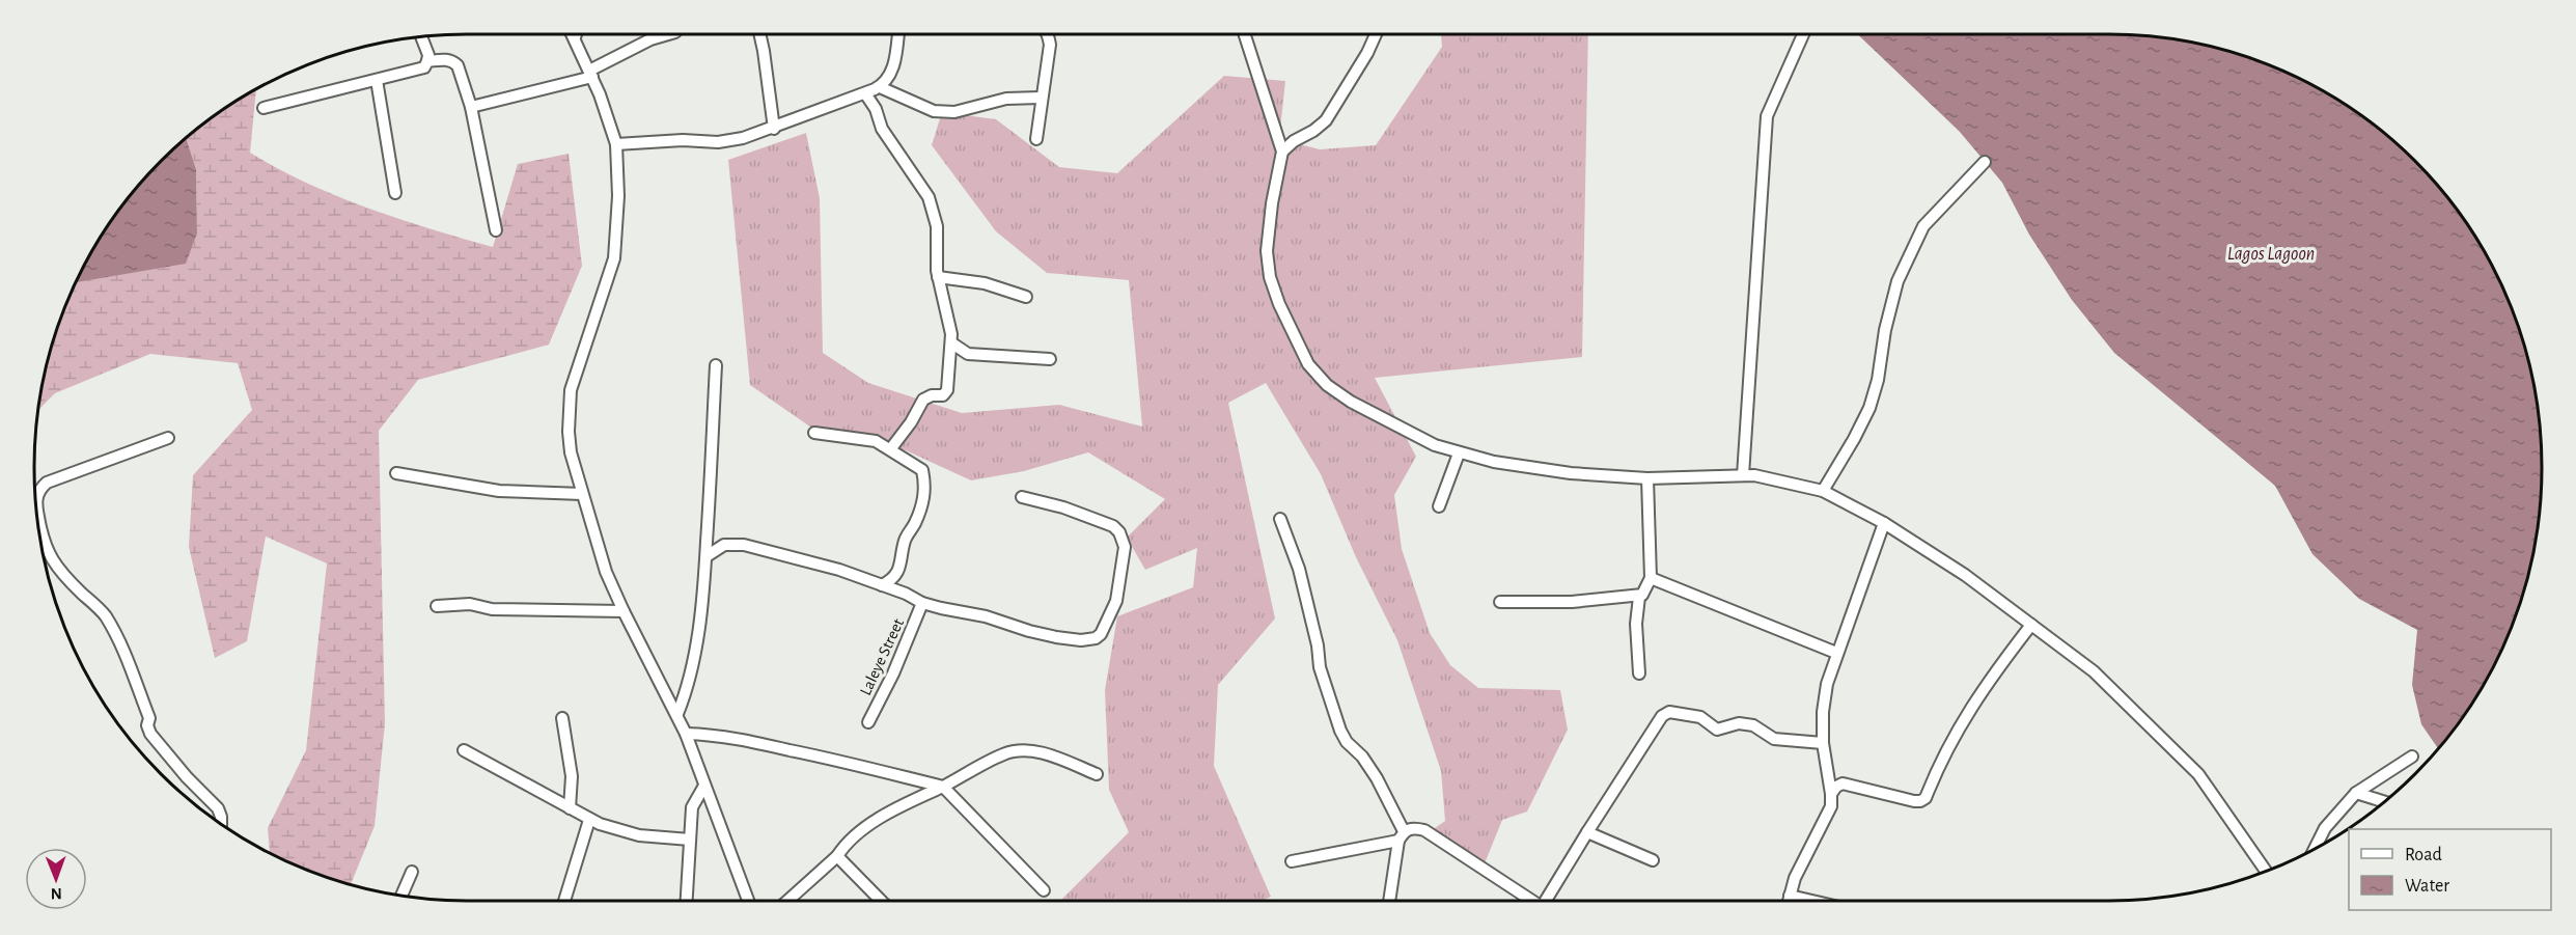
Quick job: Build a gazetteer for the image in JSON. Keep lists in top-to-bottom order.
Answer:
{
  "streets": {
    "street": ["Laleye Street"]
  },
  "water": ["Lagos Lagoon"],
  "legend": ["Road", "Water"],
  "north": "bottom"
}
